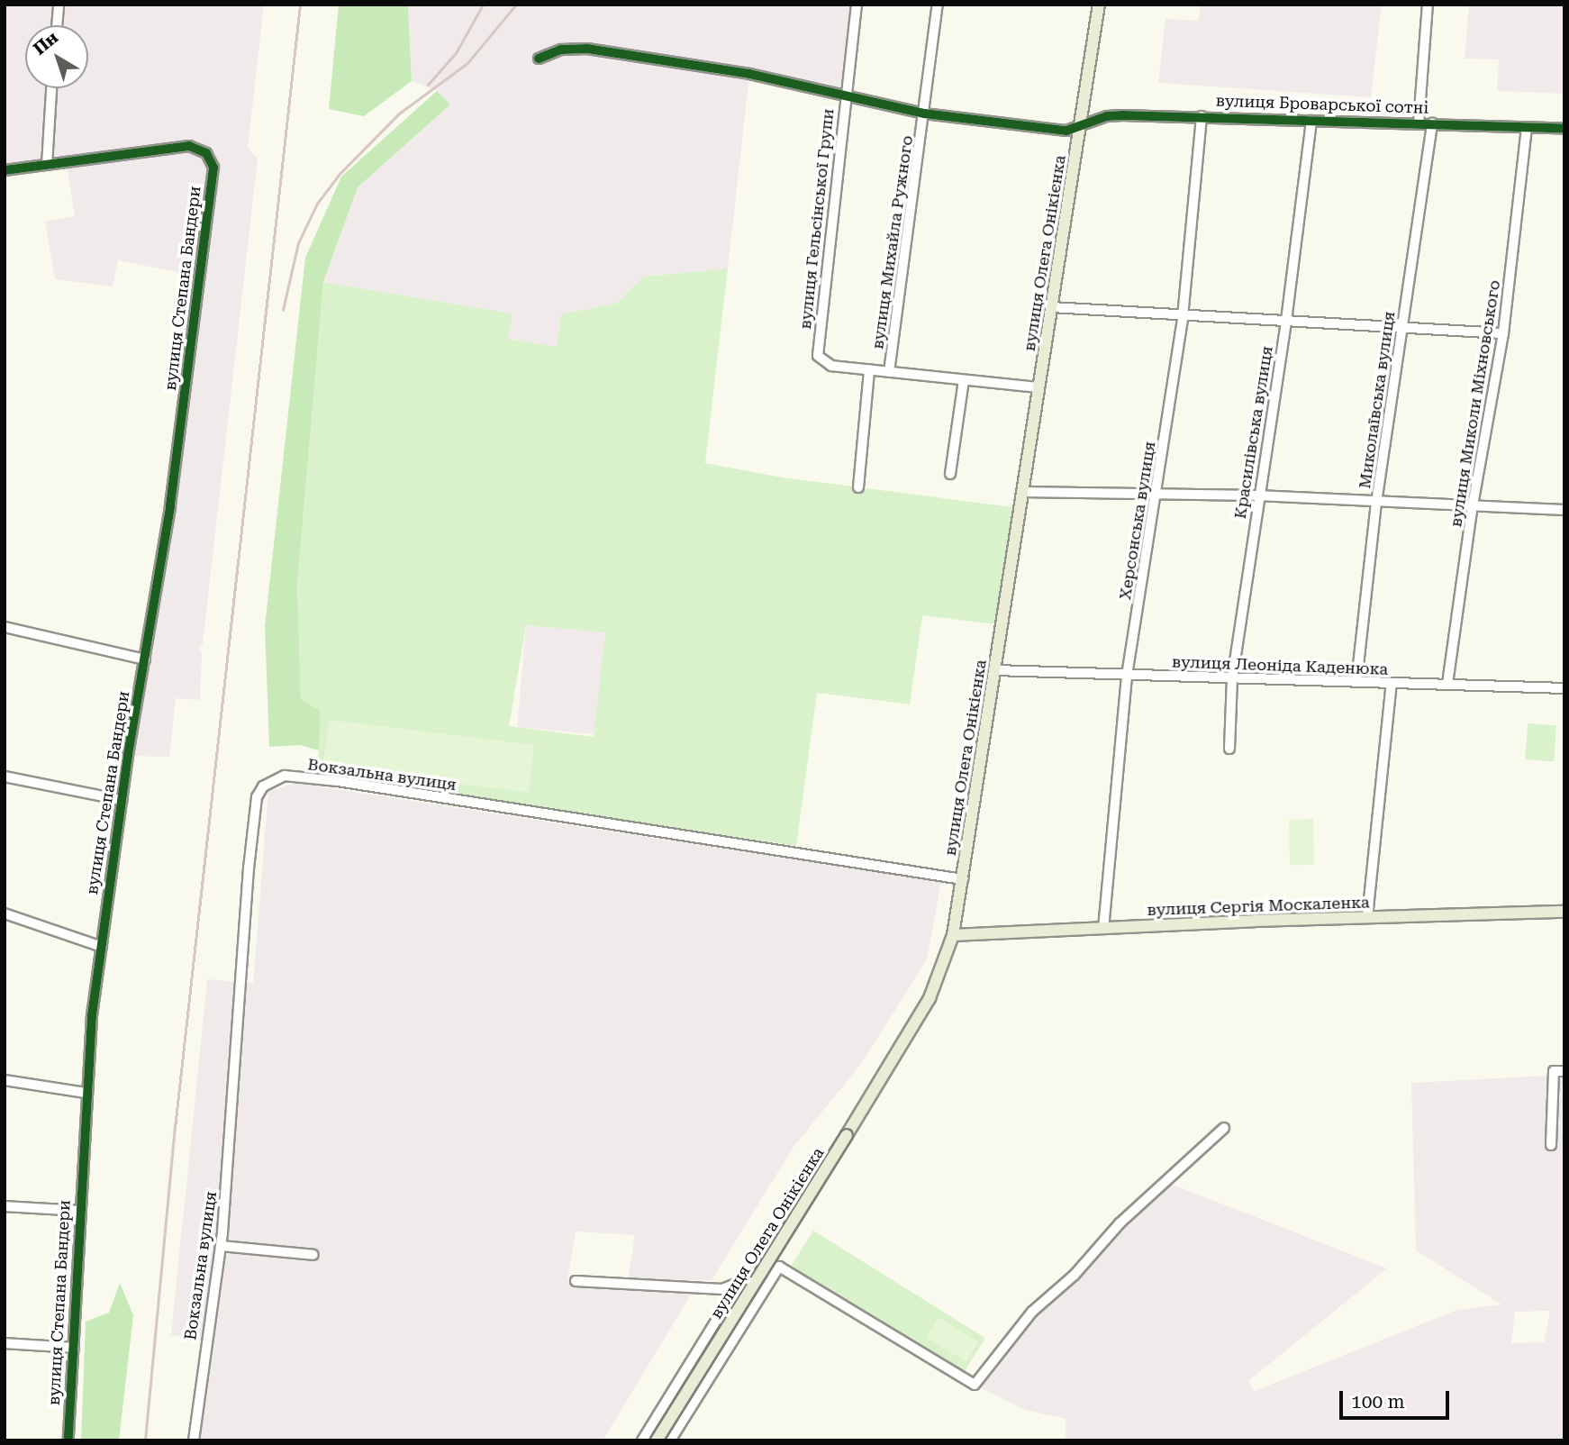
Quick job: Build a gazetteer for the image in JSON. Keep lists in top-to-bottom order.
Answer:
{
  "streets": {
    "main road": ["вулиця Олега Онікієнка", "вулиця Сергія Москаленка"],
    "street": [
      "вулиця Броварської сотні",
      "вулиця Гельсінської Групи",
      "вулиця Михайла Ружного",
      "вулиця Степана Бандери",
      "Миколаївська вулиця",
      "вулиця Миколи Міхновського",
      "Красилівська вулиця",
      "Херсонська вулиця",
      "вулиця Леоніда Каденюка",
      "Вокзальна вулиця"
    ]
  },
  "crossings": [
    ["вулиця Броварської сотні", "вулиця Гельсінської Групи"],
    ["вулиця Броварської сотні", "вулиця Михайла Ружного"],
    ["вулиця Броварської сотні", "вулиця Олега Онікієнка"],
    ["вулиця Броварської сотні", "Миколаївська вулиця"],
    ["вулиця Броварської сотні", "вулиця Миколи Міхновського"],
    ["вулиця Броварської сотні", "Красилівська вулиця"],
    ["вулиця Броварської сотні", "Херсонська вулиця"],
    ["вулиця Олега Онікієнка", "вулиця Леоніда Каденюка"],
    ["вулиця Олега Онікієнка", "Вокзальна вулиця"],
    ["вулиця Олега Онікієнка", "вулиця Сергія Москаленка"],
    ["Миколаївська вулиця", "вулиця Леоніда Каденюка"],
    ["вулиця Миколи Міхновського", "вулиця Леоніда Каденюка"],
    ["Красилівська вулиця", "вулиця Леоніда Каденюка"],
    ["Херсонська вулиця", "вулиця Леоніда Каденюка"],
    ["Херсонська вулиця", "вулиця Сергія Москаленка"]
  ],
  "scale_bar": "100 m",
  "north": "top left"
}
